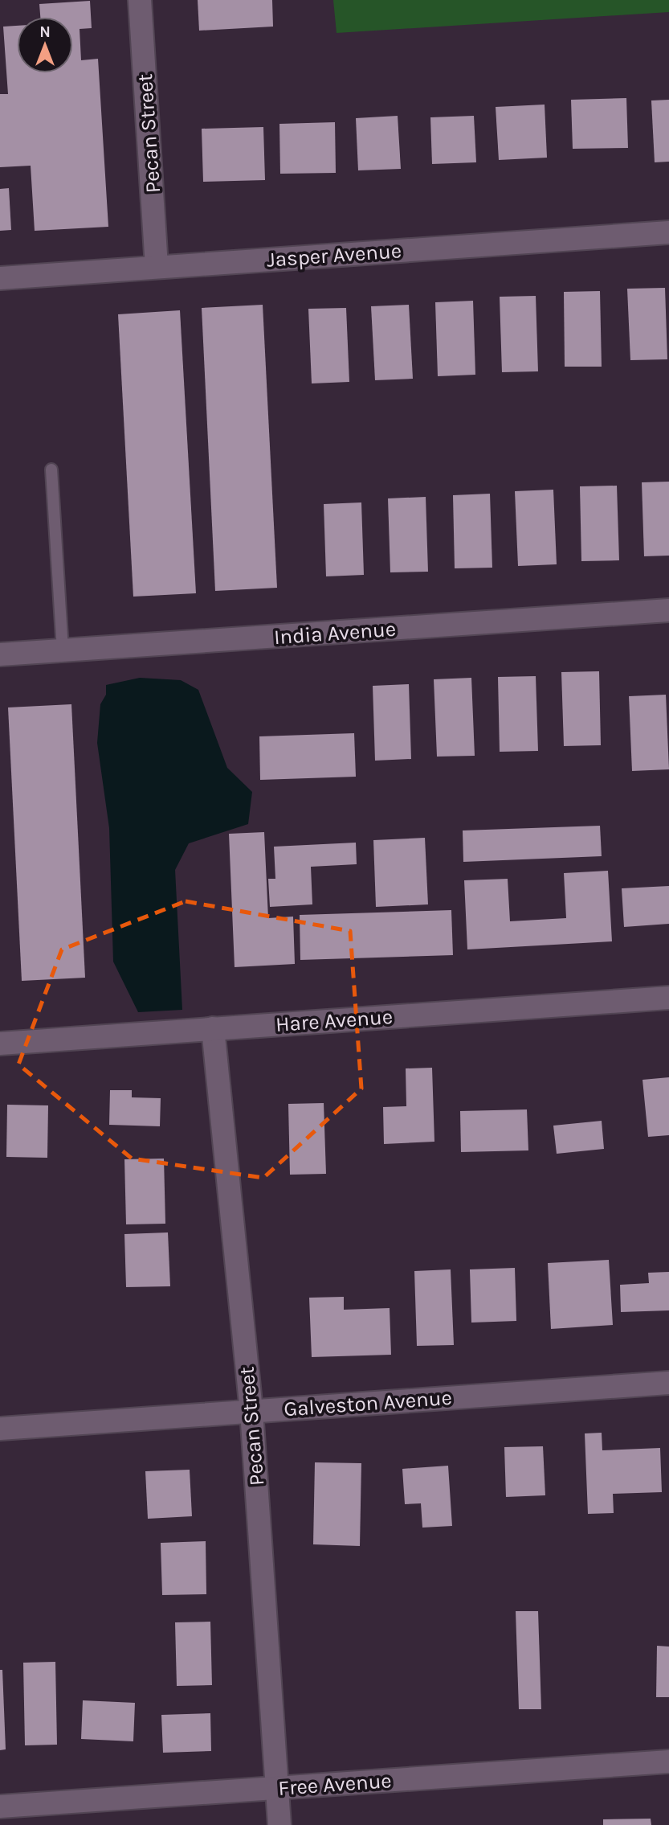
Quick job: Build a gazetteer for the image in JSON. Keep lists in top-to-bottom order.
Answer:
{
  "streets": {
    "street": [
      "Pecan Street",
      "Jasper Avenue",
      "India Avenue",
      "Hare Avenue",
      "Galveston Avenue",
      "Free Avenue"
    ]
  },
  "crossings": [
    ["Pecan Street", "Jasper Avenue"],
    ["Pecan Street", "Hare Avenue"],
    ["Pecan Street", "Galveston Avenue"],
    ["Pecan Street", "Free Avenue"]
  ],
  "north": "top"
}
